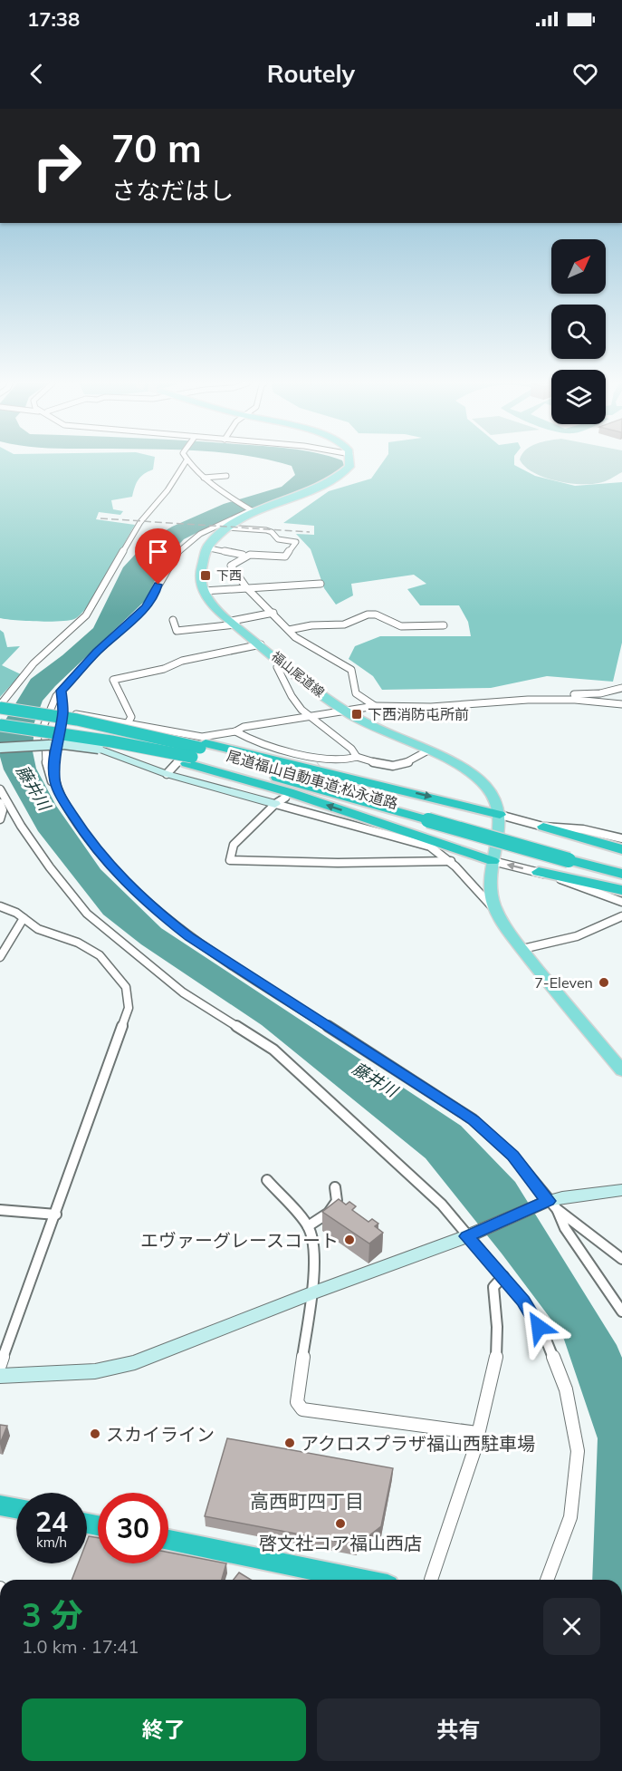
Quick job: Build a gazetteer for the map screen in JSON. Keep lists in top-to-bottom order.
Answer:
{
  "streets": {
    "highway": ["尾道福山自動車道;松永道路"],
    "main road": ["福山尾道線"]
  },
  "districts": ["高西町四丁目"],
  "water": ["藤井川"],
  "places": {
    "transit": ["下西", "下西消防屯所前"],
    "other": [
      "7-Eleven",
      "エヴァーグレースコート",
      "スカイライン",
      "アクロスプラザ福山西駐車場",
      "啓文社コア福山西店"
    ]
  },
  "north": "top right",
  "page": {
    "status": "17:38",
    "header": "Routely",
    "turn": ["70 m", "さなだはし"],
    "speed": "24 km/h",
    "limit": "30",
    "heading": ["3 分", "1.0 km · 17:41"],
    "buttons": ["終了", "共有"]
  }
}
